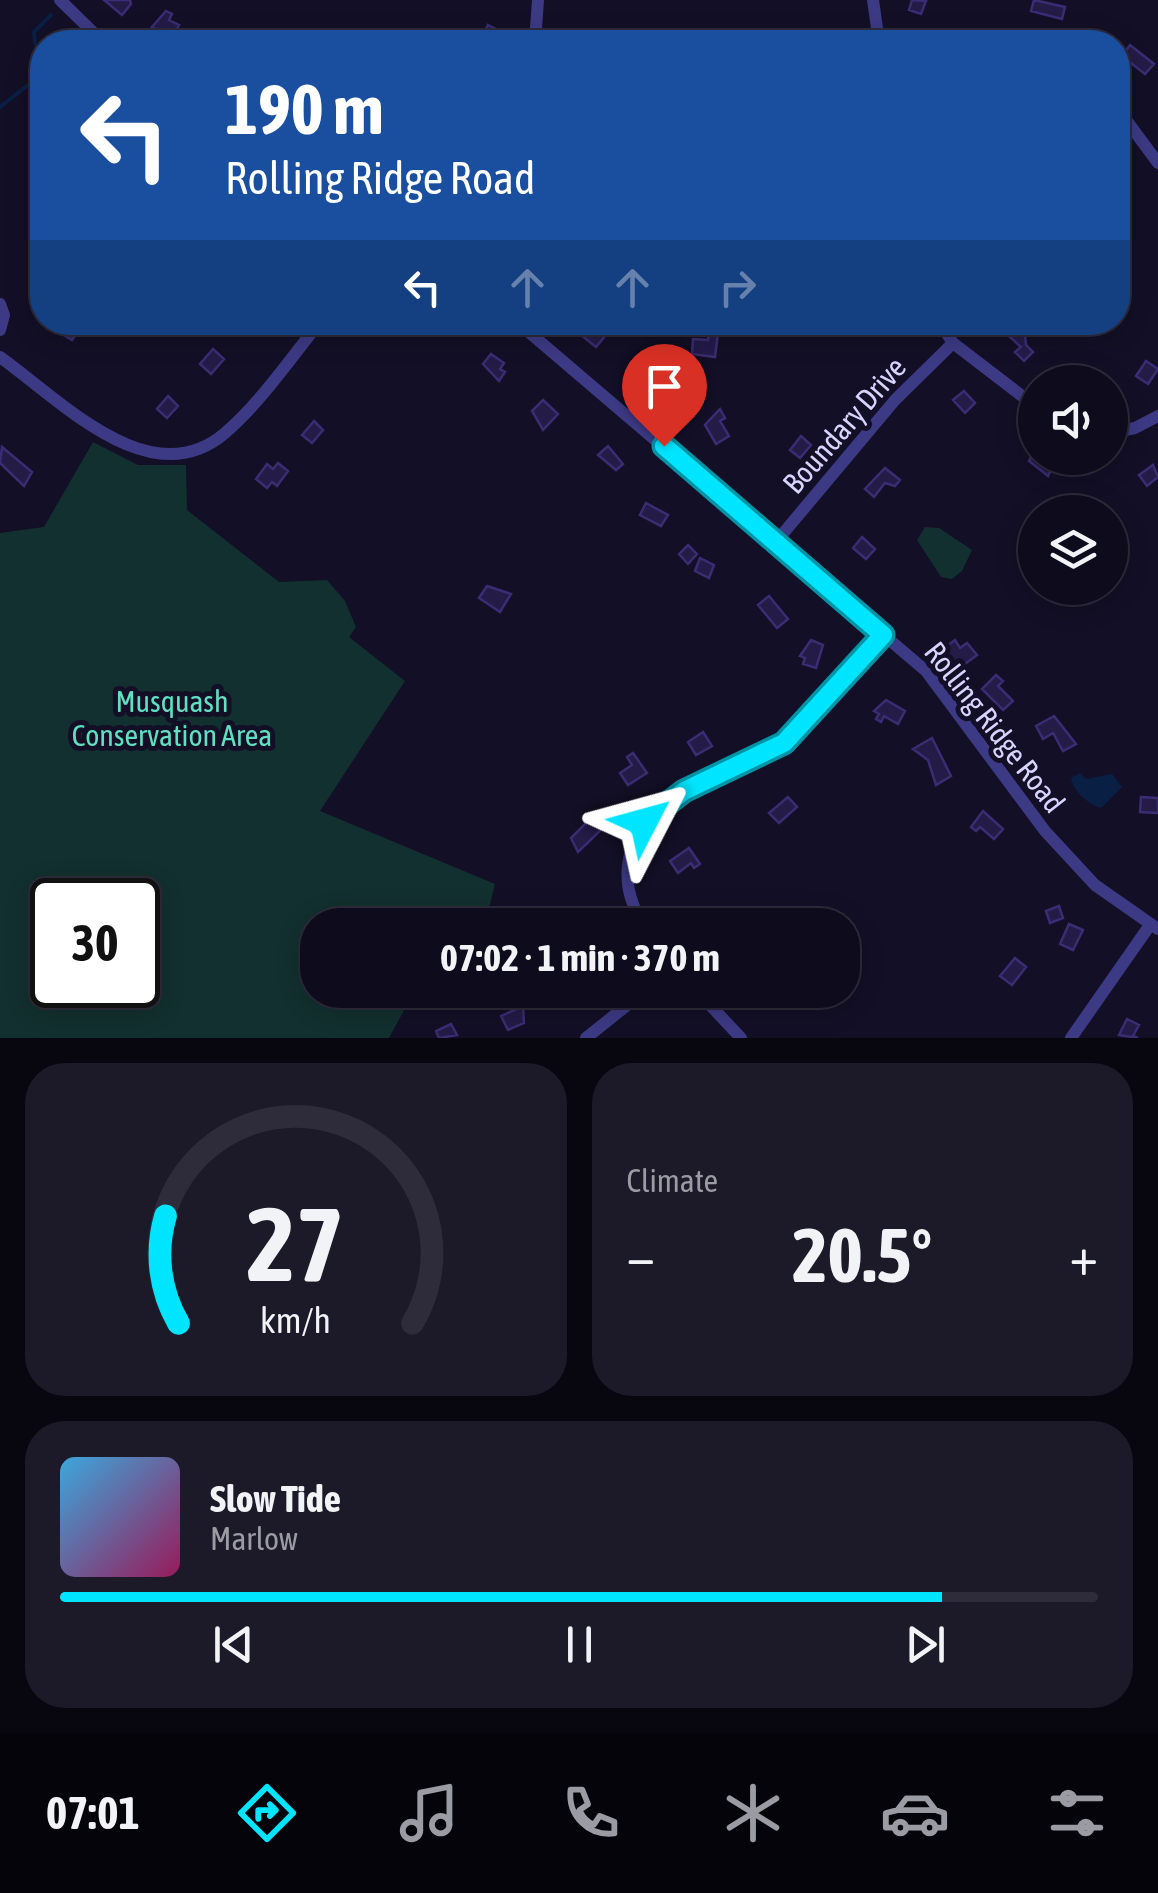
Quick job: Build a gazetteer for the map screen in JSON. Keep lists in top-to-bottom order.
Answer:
{
  "streets": {
    "street": ["Boundary Drive", "Rolling Ridge Road"]
  },
  "crossings": [
    ["Boundary Drive", "Rolling Ridge Road"]
  ],
  "parks": ["Musquash Conservation Area"],
  "page": {
    "turn": ["190 m", "Rolling Ridge Road"],
    "limit": "30",
    "trip": "07:02 · 1 min · 370 m",
    "tile": "Climate",
    "heat": ["−", "20.5°", "+"],
    "song": ["Slow Tide", "Marlow"],
    "tabs": "07:01",
    "gauge": ["27", "km/h"]
  }
}
